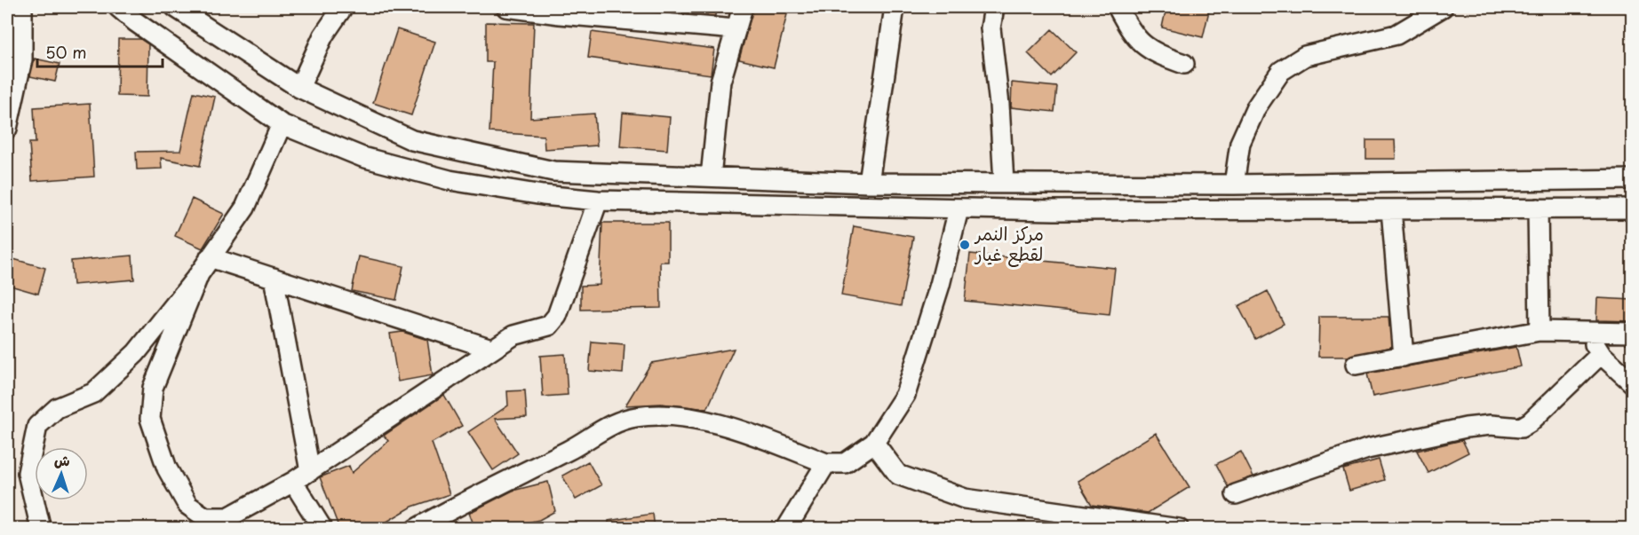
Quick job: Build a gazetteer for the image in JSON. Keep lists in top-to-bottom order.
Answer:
{
  "places": ["مركز النمر لقطع غيار"],
  "scale_bar": "50 m",
  "north": "top"
}
